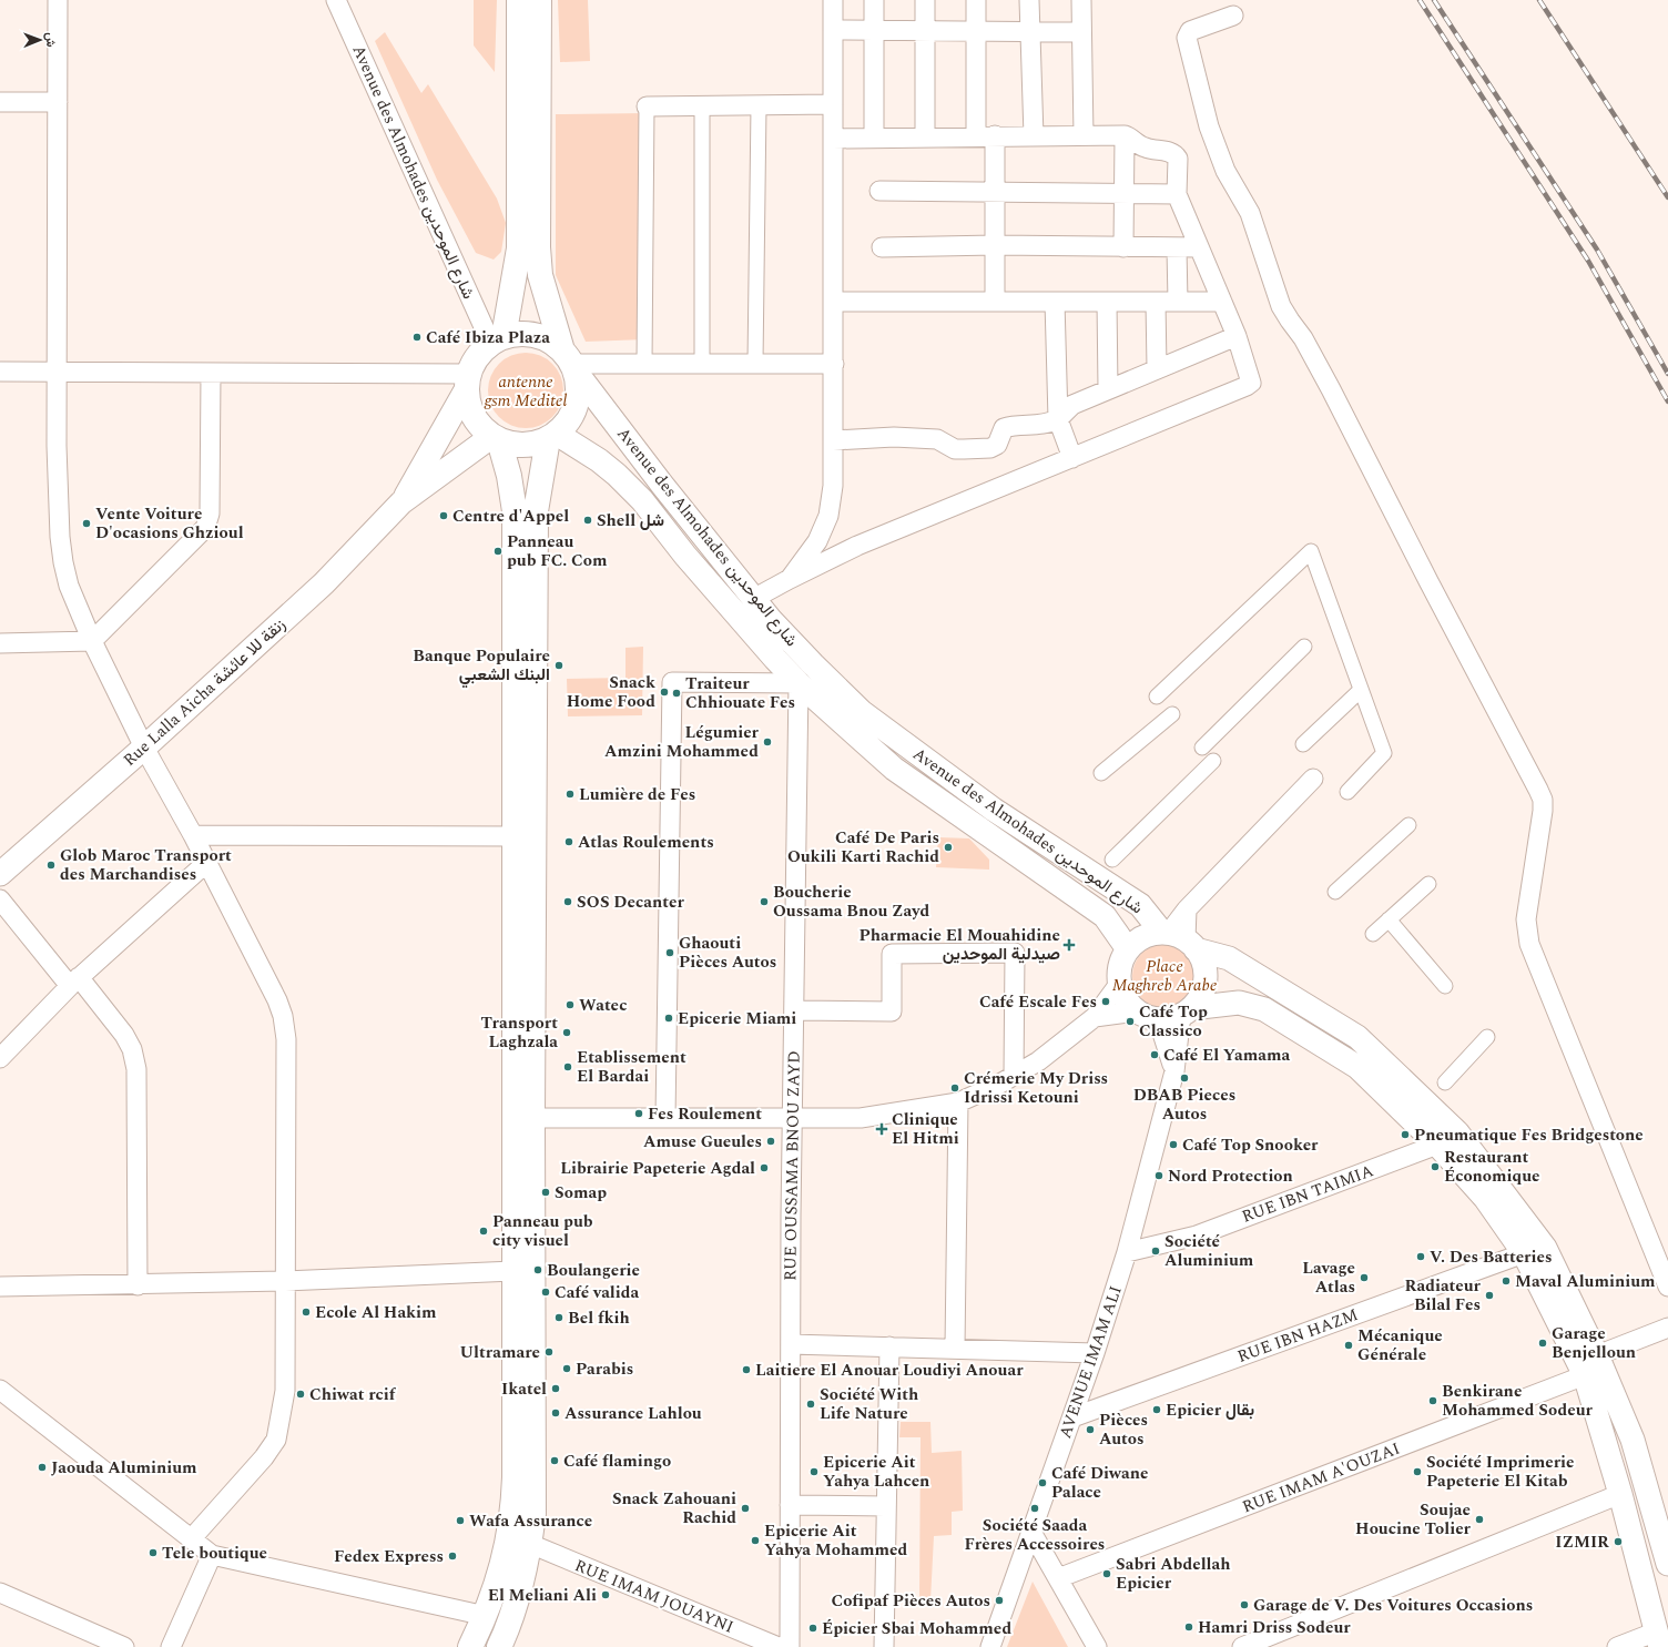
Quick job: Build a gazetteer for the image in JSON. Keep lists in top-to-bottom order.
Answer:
{
  "streets": {
    "street": [
      "Avenue des Almohades شارع الموحدين",
      "Rue Lalla Aicha زنقة للا عائشة",
      "RUE OUSSAMA BNOU ZAYD",
      "RUE IBN TAIMIA",
      "RUE IBN HAZM",
      "AVENUE IMAM ALI",
      "RUE IMAM A'OUZAI",
      "RUE IMAM JOUAYNI"
    ]
  },
  "crossings": [
    ["Avenue des Almohades شارع الموحدين", "Rue Lalla Aicha زنقة للا عائشة"],
    ["Avenue des Almohades شارع الموحدين", "RUE OUSSAMA BNOU ZAYD"],
    ["Avenue des Almohades شارع الموحدين", "AVENUE IMAM ALI"],
    ["RUE IBN TAIMIA", "AVENUE IMAM ALI"],
    ["RUE IBN HAZM", "AVENUE IMAM ALI"]
  ],
  "parks": ["antenne gsm Meditel", "Place Maghreb Arabe"],
  "places": {
    "other": [
      "Café Ibiza Plaza",
      "Centre d'Appel",
      "Shell شل",
      "Vente Voiture D'ocasions Ghzioul",
      "Panneau pub FC. Com",
      "Banque Populaire البنك الشعبي",
      "Snack Home Food",
      "Traiteur Chhiouate Fes",
      "Légumier Amzini Mohammed",
      "Lumière de Fes",
      "Atlas Roulements",
      "Café De Paris Oukili Karti Rachid",
      "Glob Maroc Transport des Marchandises",
      "SOS Decanter",
      "Boucherie Oussama Bnou Zayd",
      "Ghaouti Pièces Autos",
      "Café Escale Fes",
      "Watec",
      "Epicerie Miami",
      "Café Top Classico",
      "Transport Laghzala",
      "Café El Yamama",
      "Etablissement El Bardai",
      "DBAB Pieces Autos",
      "Crémerie My Driss Idrissi Ketouni",
      "Fes Roulement",
      "Pneumatique Fes Bridgestone",
      "Amuse Gueules",
      "Café Top Snooker",
      "Restaurant Économique",
      "Librairie Papeterie Agdal",
      "Nord Protection",
      "Somap",
      "Panneau pub city visuel",
      "Société Aluminium",
      "V. Des Batteries",
      "Boulangerie",
      "Lavage Atlas",
      "Maval Aluminium",
      "Café valida",
      "Radiateur Bilal Fes",
      "Ecole Al Hakim",
      "Bel fkih",
      "Garage Benjelloun",
      "Mécanique Générale",
      "Ultramare",
      "Parabis",
      "Laitiere El Anouar Loudiyi Anouar",
      "Ikatel",
      "Chiwat rcif",
      "Benkirane Mohammed Sodeur",
      "Société With Life Nature",
      "Epicier بقال",
      "Assurance Lahlou",
      "Pièces Autos",
      "Café flamingo",
      "Jaouda Aluminium",
      "Epicerie Ait Yahya Lahcen",
      "Société Imprimerie Papeterie El Kitab",
      "Café Diwane Palace",
      "Snack Zahouani Rachid",
      "Société Saada Frères Accessoires",
      "Soujae Houcine Tolier",
      "Wafa Assurance",
      "Epicerie Ait Yahya Mohammed",
      "IZMIR",
      "Tele boutique",
      "Fedex Express",
      "Sabri Abdellah Epicier",
      "El Meliani Ali",
      "Cofipaf Pièces Autos",
      "Garage de V. Des Voitures Occasions",
      "Hamri Driss Sodeur",
      "Épicier Sbai Mohammed"
    ],
    "health": ["Pharmacie El Mouahidine صيدلية الموحدين", "Clinique El Hitmi"]
  },
  "north": "right"
}
